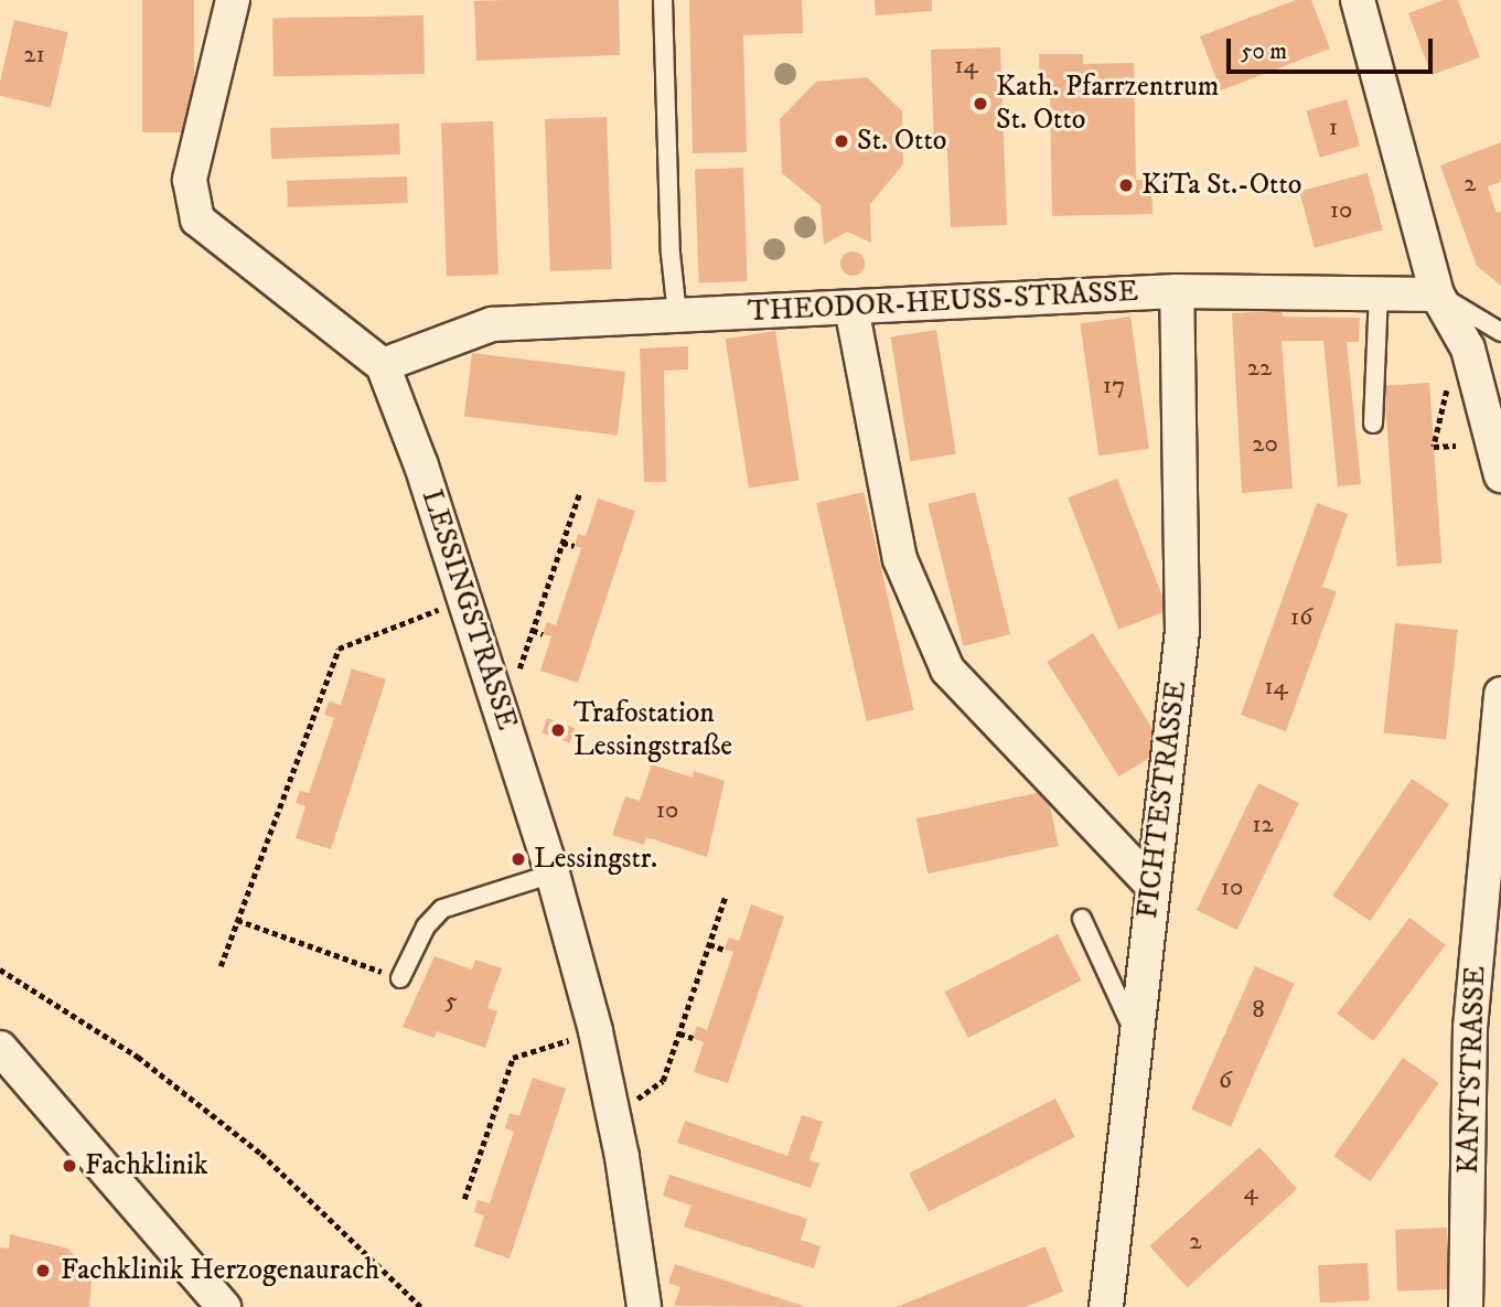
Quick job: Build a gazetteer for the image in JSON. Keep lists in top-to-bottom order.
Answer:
{
  "streets": {
    "street": [
      "THEODOR-HEUSS-STRASSE",
      "LESSINGSTRASSE",
      "FICHTESTRASSE",
      "KANTSTRASSE"
    ]
  },
  "crossings": [
    ["THEODOR-HEUSS-STRASSE", "LESSINGSTRASSE"],
    ["THEODOR-HEUSS-STRASSE", "FICHTESTRASSE"]
  ],
  "places": [
    "Kath. Pfarrzentrum St. Otto",
    "St. Otto",
    "KiTa St.-Otto",
    "Trafostation Lessingstraße",
    "Lessingstr.",
    "Fachklinik",
    "Fachklinik Herzogenaurach"
  ],
  "house_numbers": [
    "21",
    "14",
    "1",
    "2",
    "10",
    "22",
    "17",
    "20",
    "16",
    "14",
    "10",
    "12",
    "10",
    "5",
    "8",
    "6",
    "4",
    "2"
  ],
  "scale_bar": "50 m"
}
